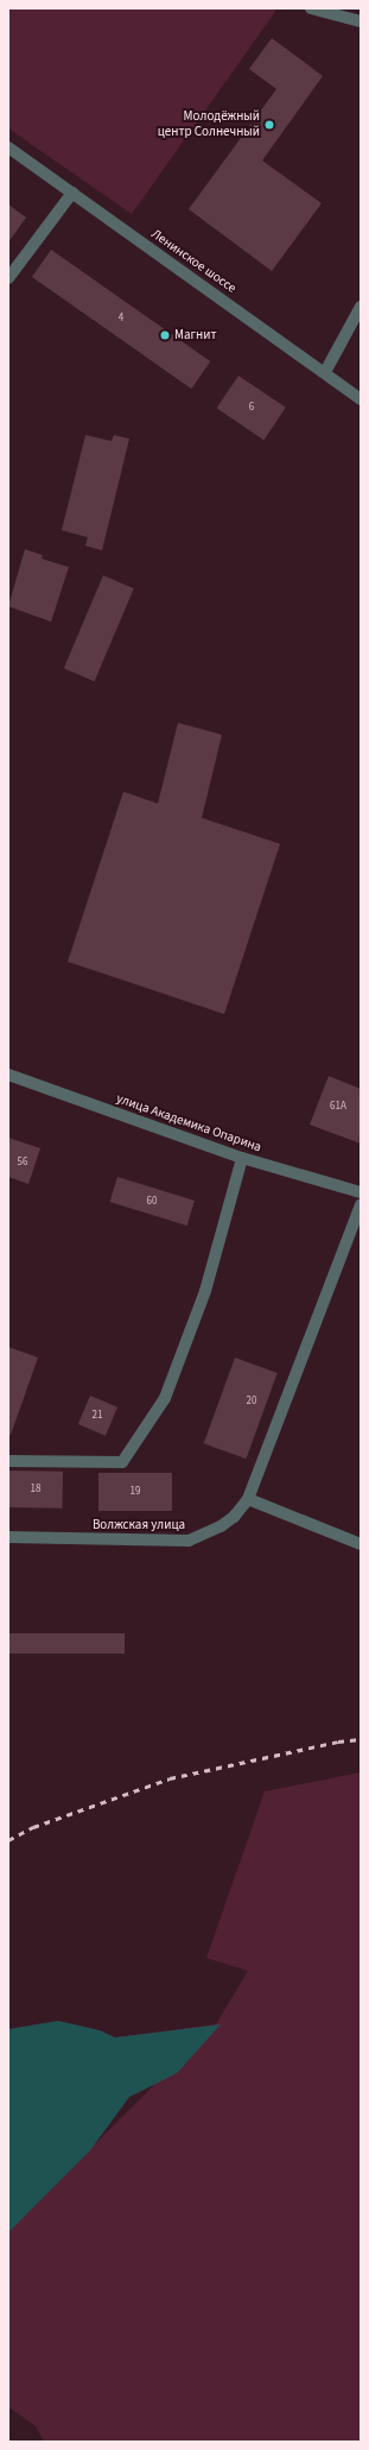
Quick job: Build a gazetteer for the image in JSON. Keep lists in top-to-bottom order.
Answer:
{
  "streets": {
    "street": ["Ленинское шоссе", "улица Академика Опарина", "Волжская улица"]
  },
  "places": ["Молодёжный центр Солнечный", "Магнит"],
  "house_numbers": [
    "4",
    "6",
    "61А",
    "56",
    "60",
    "20",
    "21",
    "18",
    "19"
  ]
}
